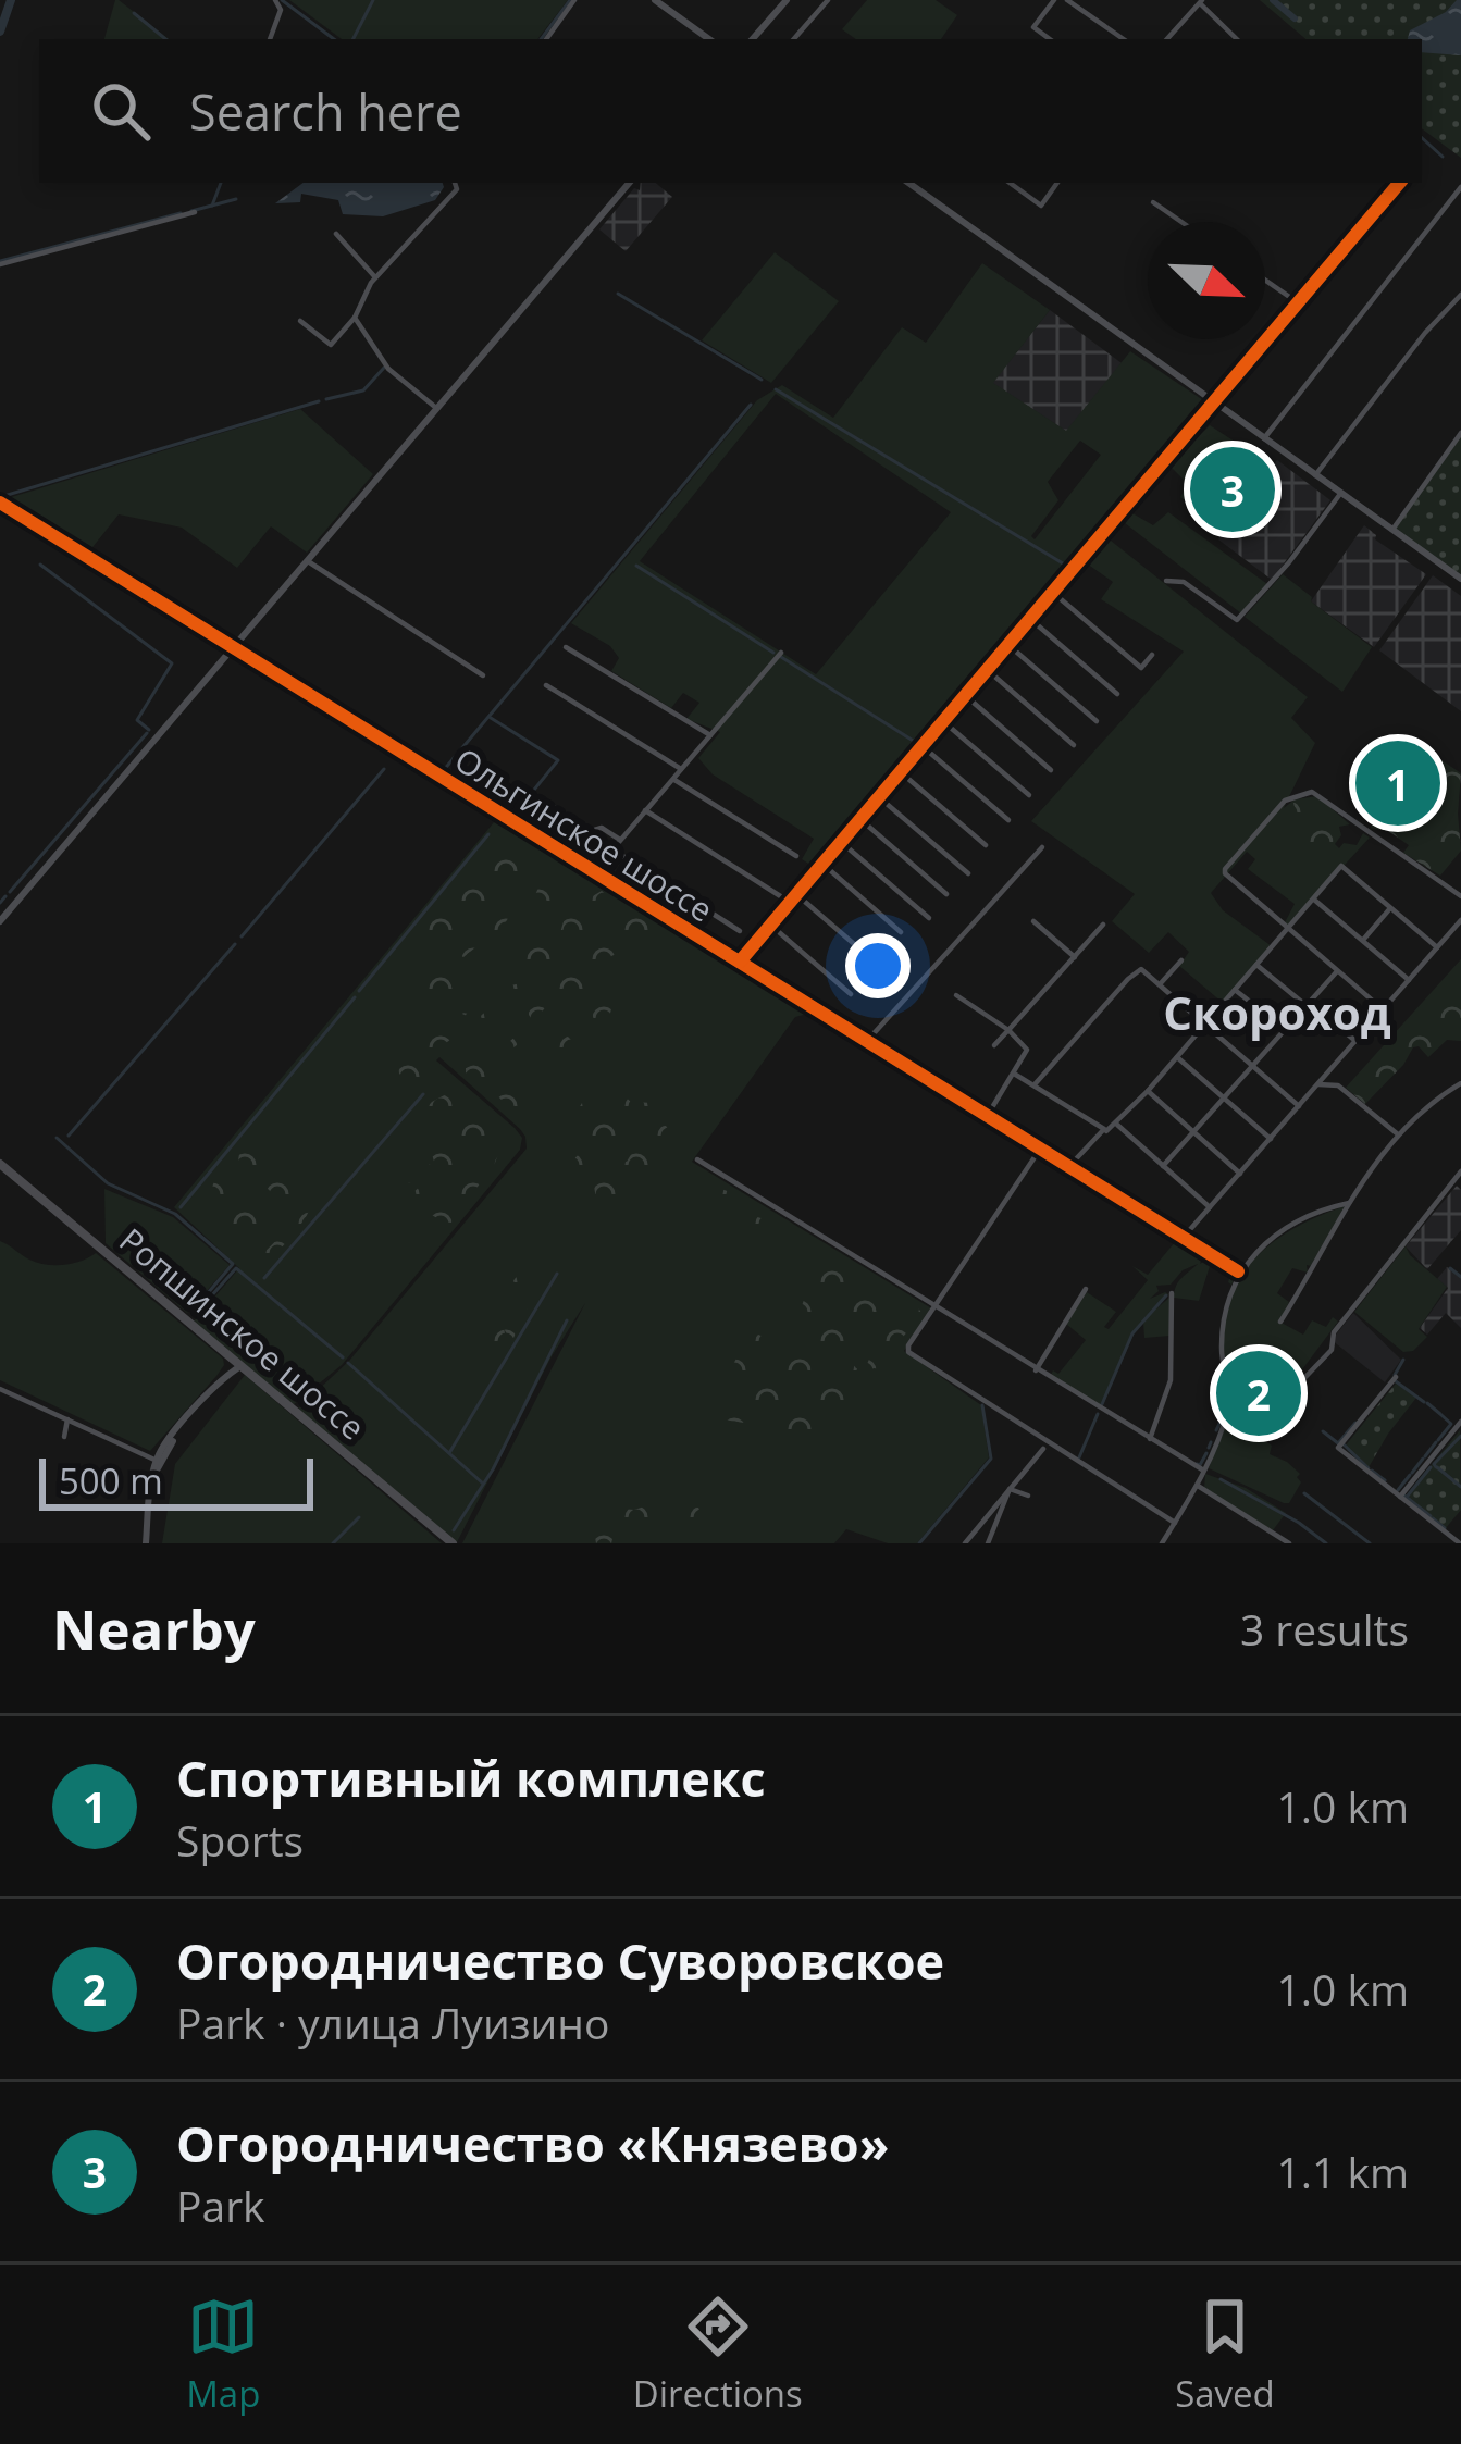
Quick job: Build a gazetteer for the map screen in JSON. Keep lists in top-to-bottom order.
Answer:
{
  "streets": {
    "main road": ["Ропшинское шоссе"],
    "street": ["Ольгинское шоссе"]
  },
  "districts": ["Скороход"],
  "scale_bar": "500 m",
  "north": "bottom right",
  "page": {
    "search": "Search here",
    "pins": ["3", "1", "2"],
    "scale": "500 m",
    "heading": ["Nearby", "3 results"],
    "list": [
      {
        "mark": "1",
        "name": "Спортивный комплекс",
        "note": "Sports",
        "value": "1.0 km"
      },
      {
        "mark": "2",
        "name": "Огородничество Суворовское",
        "note": "Park · улица Луизино",
        "value": "1.0 km"
      },
      {
        "mark": "3",
        "name": "Огородничество «Князево»",
        "note": "Park",
        "value": "1.1 km"
      }
    ],
    "nav": ["Map", "Directions", "Saved"]
  }
}
